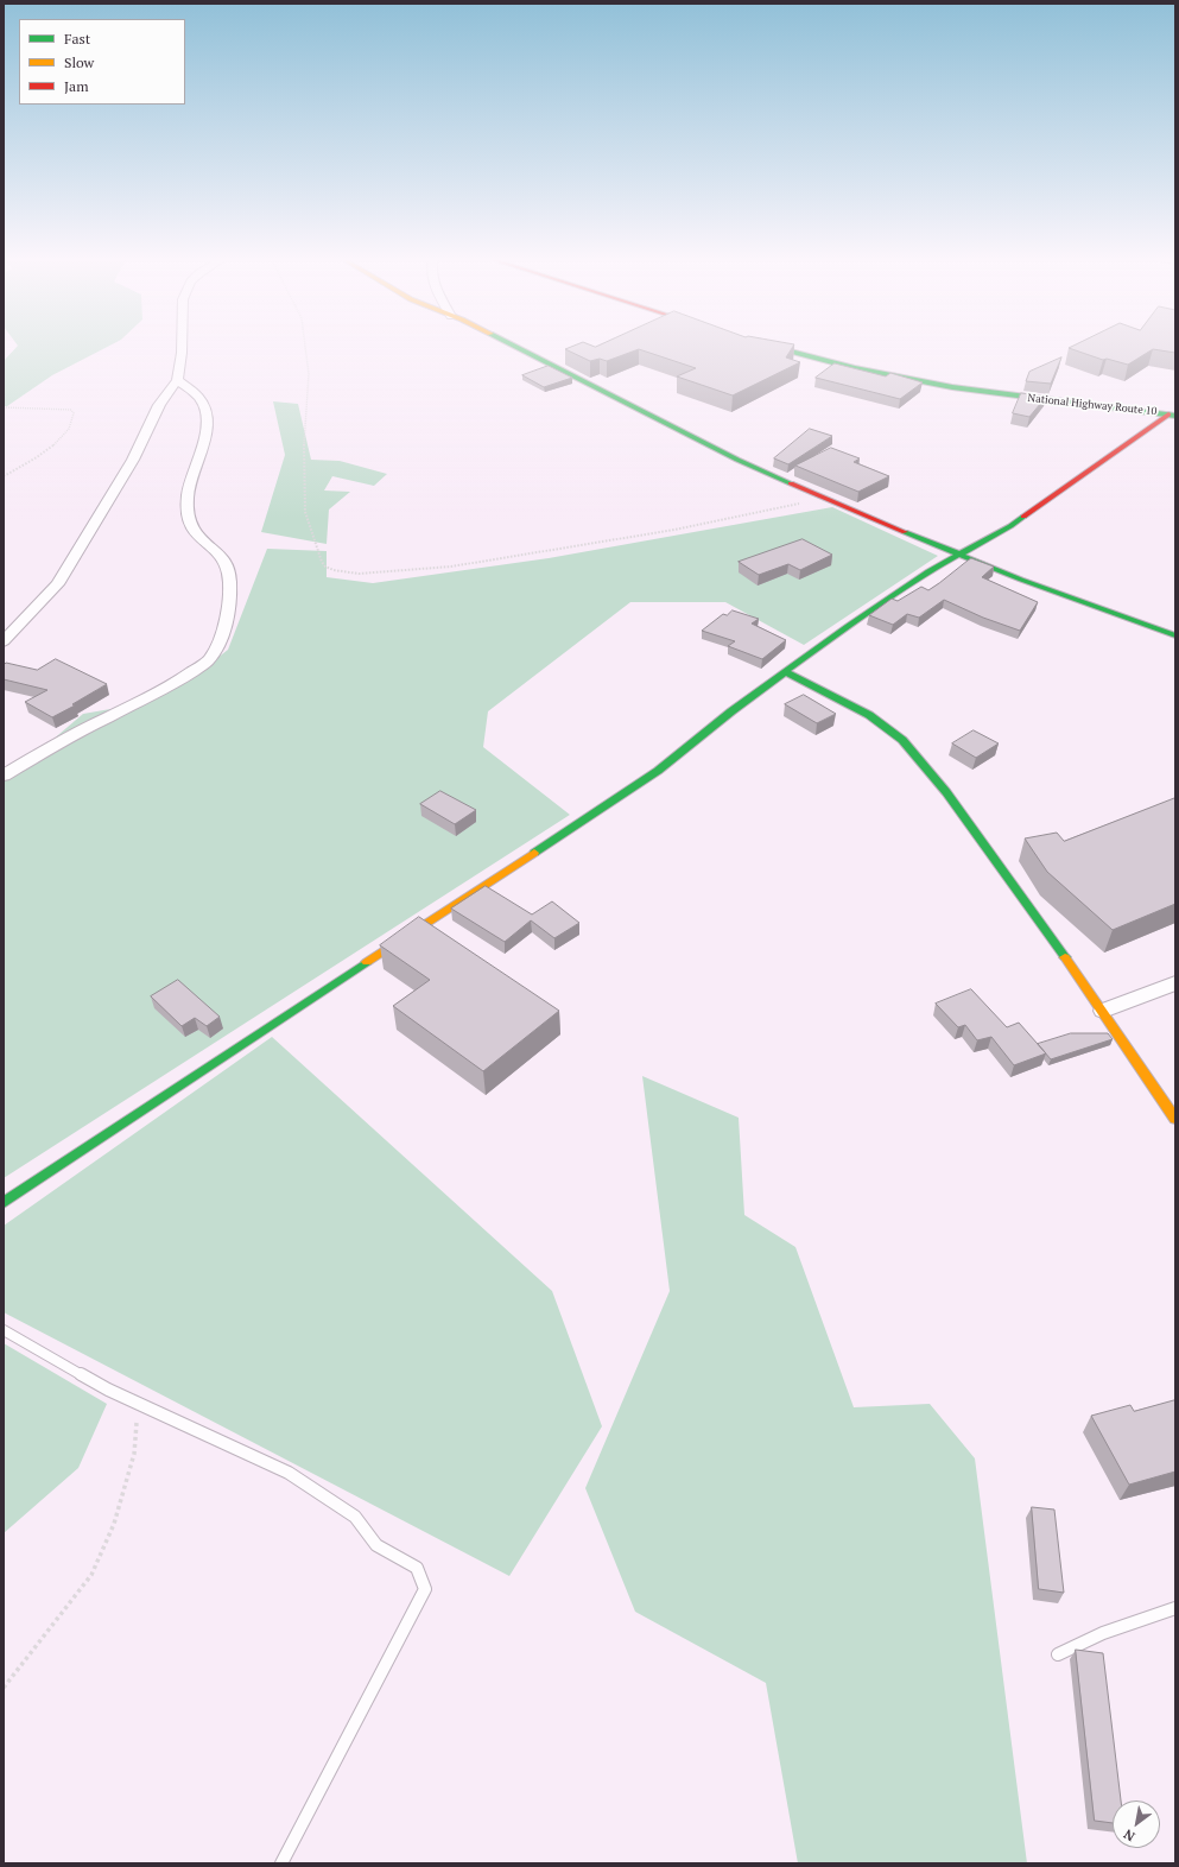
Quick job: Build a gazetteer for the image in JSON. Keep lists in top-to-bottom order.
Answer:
{
  "streets": {
    "main road": ["National Highway Route 10"]
  },
  "legend": ["Fast", "Slow", "Jam"],
  "north": "bottom left"
}
